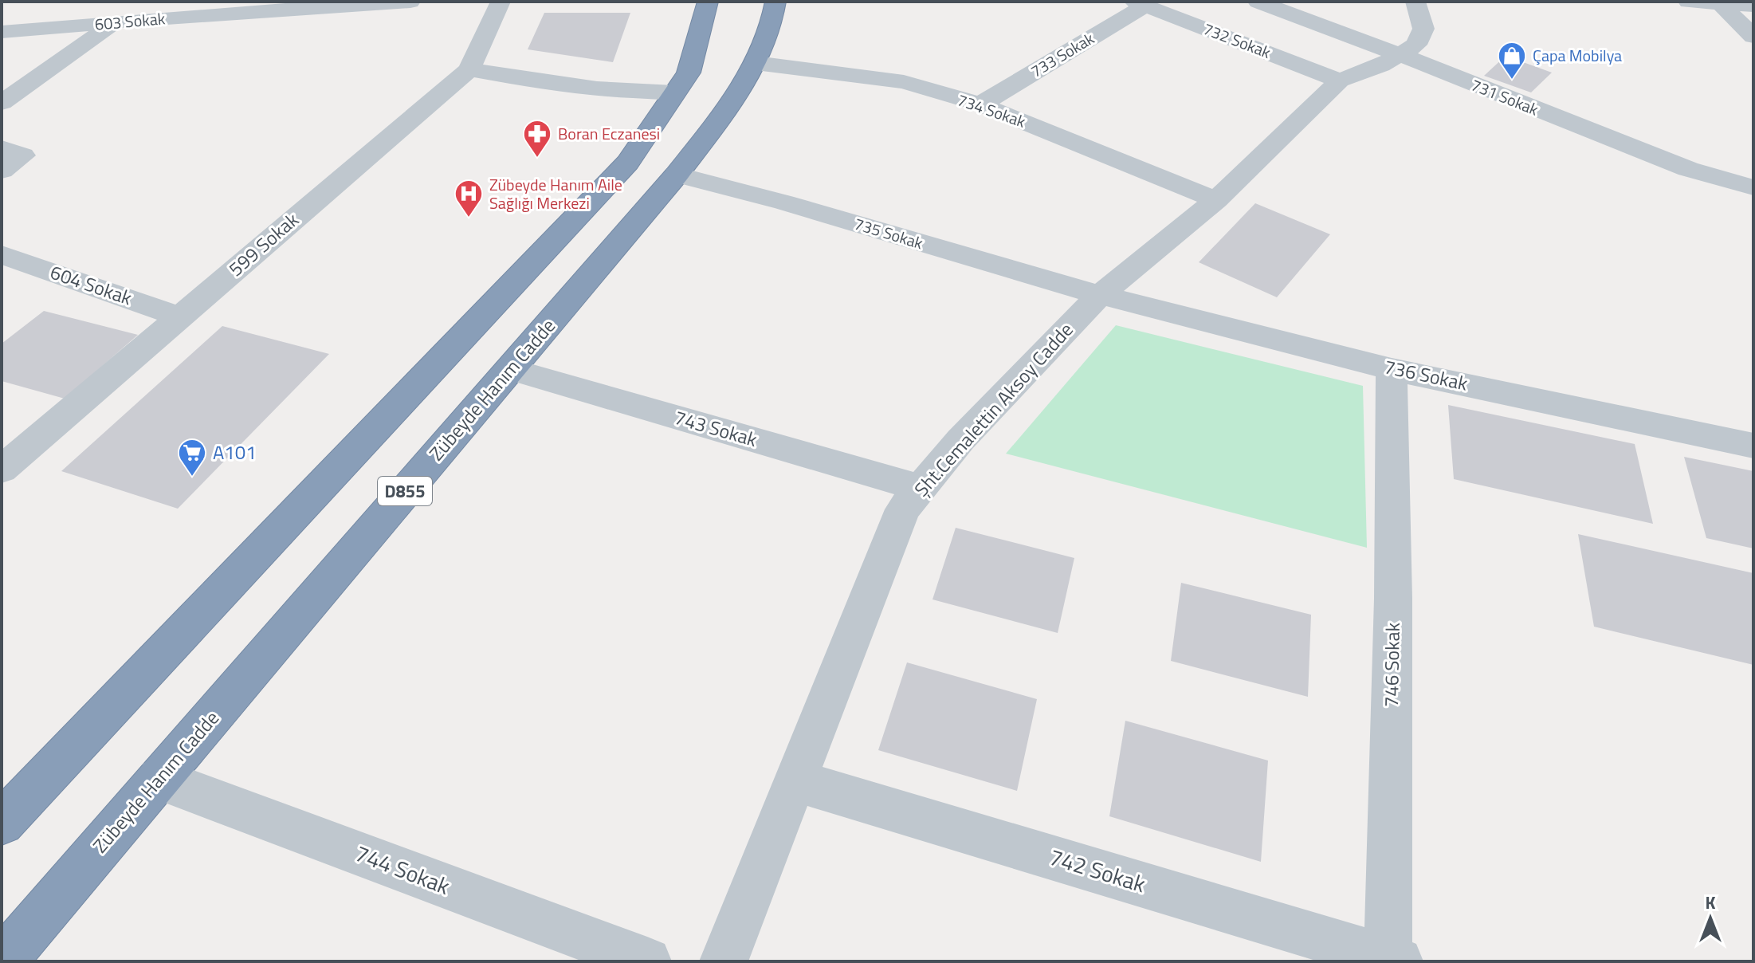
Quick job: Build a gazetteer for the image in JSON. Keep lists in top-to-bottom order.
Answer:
{
  "streets": {
    "highway": ["Zübeyde Hanım Cadde", "D855"],
    "street": [
      "603 Sokak",
      "732 Sokak",
      "733 Sokak",
      "731 Sokak",
      "734 Sokak",
      "735 Sokak",
      "599 Sokak",
      "604 Sokak",
      "736 Sokak",
      "Şht.Cemalettin Aksoy Cadde",
      "743 Sokak",
      "746 Sokak",
      "744 Sokak",
      "742 Sokak"
    ]
  },
  "crossings": [
    ["732 Sokak", "733 Sokak"],
    ["732 Sokak", "Şht.Cemalettin Aksoy Cadde"],
    ["733 Sokak", "734 Sokak"],
    ["731 Sokak", "Şht.Cemalettin Aksoy Cadde"],
    ["734 Sokak", "Zübeyde Hanım Cadde"],
    ["734 Sokak", "Şht.Cemalettin Aksoy Cadde"],
    ["735 Sokak", "736 Sokak"],
    ["735 Sokak", "Zübeyde Hanım Cadde"],
    ["735 Sokak", "Şht.Cemalettin Aksoy Cadde"],
    ["599 Sokak", "604 Sokak"],
    ["736 Sokak", "Şht.Cemalettin Aksoy Cadde"],
    ["736 Sokak", "746 Sokak"],
    ["Zübeyde Hanım Cadde", "743 Sokak"],
    ["Zübeyde Hanım Cadde", "744 Sokak"],
    ["Şht.Cemalettin Aksoy Cadde", "743 Sokak"],
    ["Şht.Cemalettin Aksoy Cadde", "742 Sokak"],
    ["746 Sokak", "742 Sokak"]
  ],
  "places": {
    "shop": ["Çapa Mobilya"],
    "pharmacy": ["Boran Eczanesi"],
    "hospital": ["Zübeyde Hanım Aile Sağlığı Merkezi"],
    "supermarket": ["A101"]
  },
  "north": "top"
}
